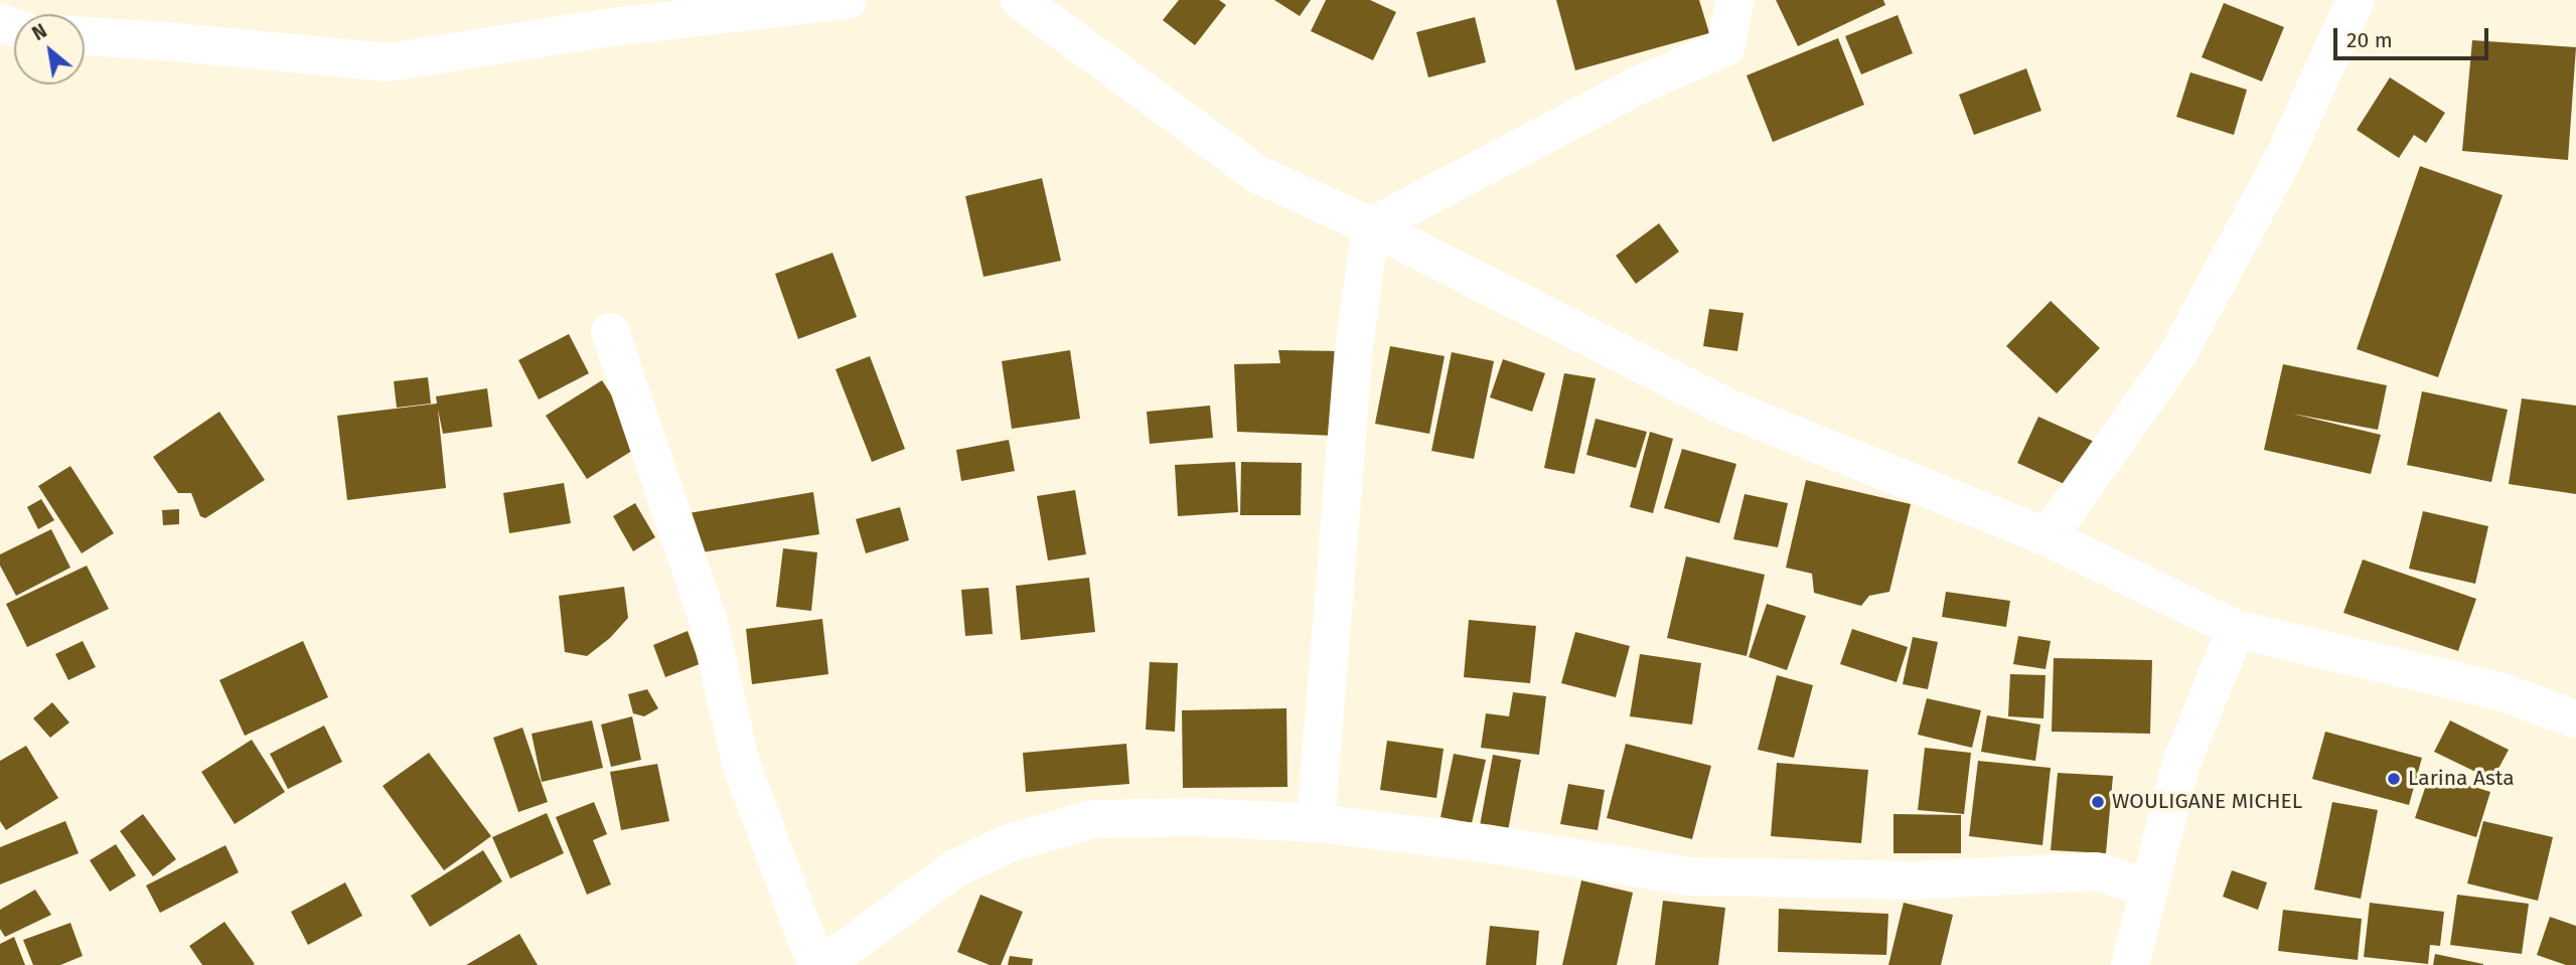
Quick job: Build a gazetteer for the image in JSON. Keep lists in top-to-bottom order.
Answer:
{
  "places": ["Larina Asta", "WOULIGANE MICHEL"],
  "scale_bar": "20 m",
  "north": "top left"
}
